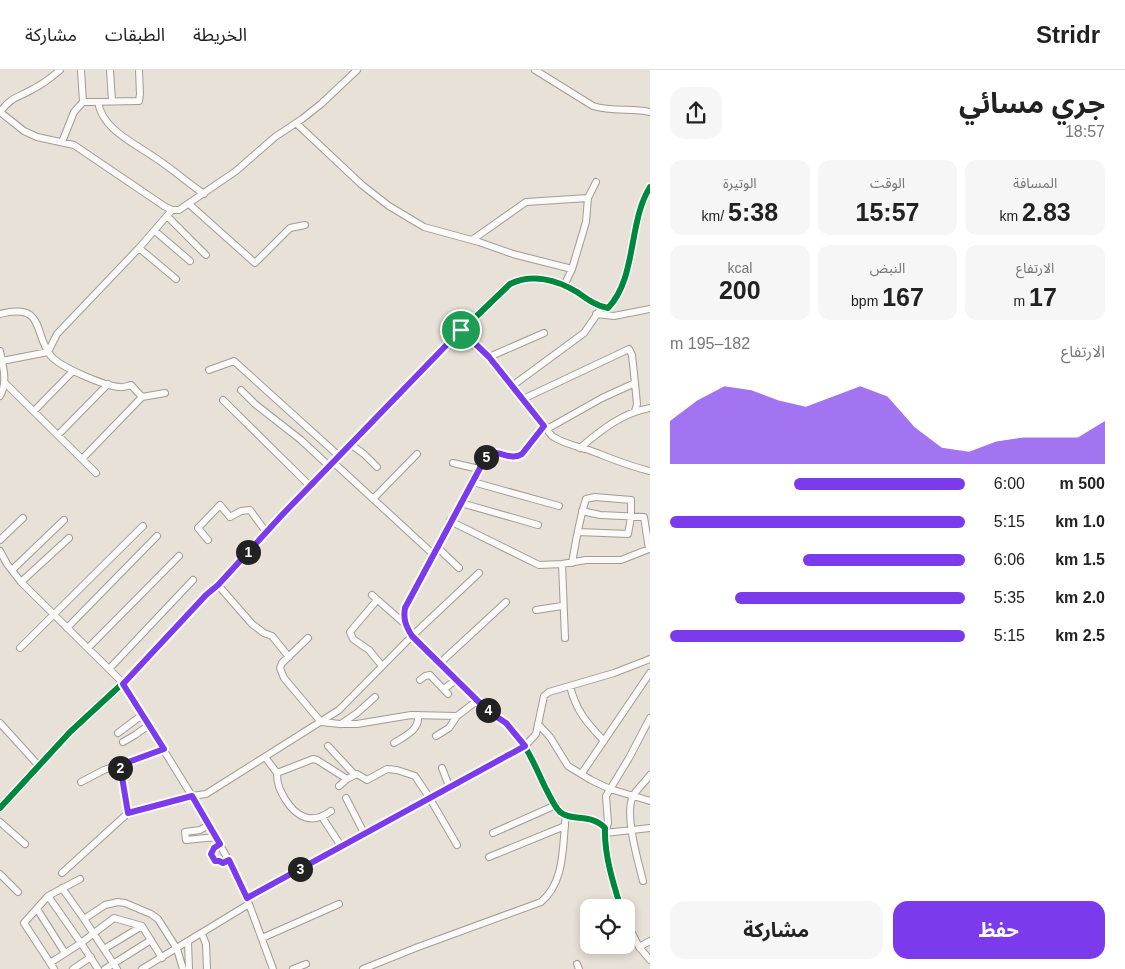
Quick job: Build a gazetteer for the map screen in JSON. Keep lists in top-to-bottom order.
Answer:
{
  "page": {
    "header": "Stridr",
    "nav": ["الخريطة", "الطبقات", "مشاركة"],
    "heading": ["جري مسائي", "18:57"],
    "stats": [
      ["المسافة", "2.83 km"],
      ["الوقت", "15:57"],
      ["الوتيرة", "5:38 /km"],
      ["الارتفاع", "17 m"],
      ["النبض", "167 bpm"],
      ["kcal", "200"]
    ],
    "chart": ["الارتفاع", "182–195 m"],
    "pins": [
      "5",
      "1",
      "4",
      "2",
      "3"
    ],
    "list": [
      {
        "name": "500 m",
        "note": "6:00"
      },
      {
        "name": "1.0 km",
        "note": "5:15"
      },
      {
        "name": "1.5 km",
        "note": "6:06"
      },
      {
        "name": "2.0 km",
        "note": "5:35"
      },
      {
        "name": "2.5 km",
        "note": "5:15"
      }
    ],
    "buttons": ["حفظ", "مشاركة"]
  }
}
